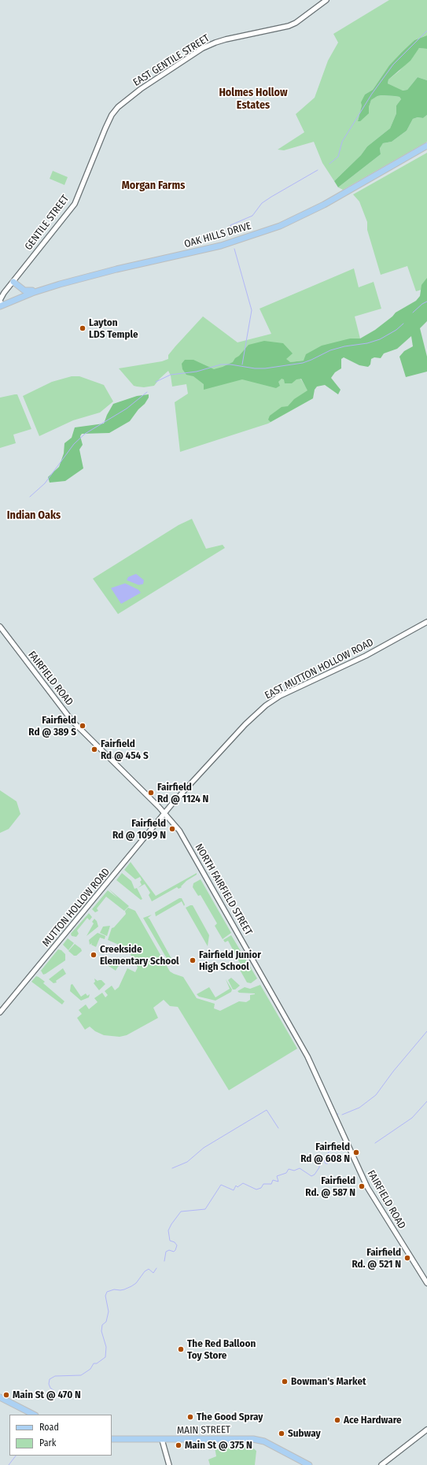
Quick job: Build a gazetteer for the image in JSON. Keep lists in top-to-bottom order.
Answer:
{
  "streets": {
    "main road": ["OAK HILLS DRIVE", "MAIN STREET"],
    "street": [
      "EAST GENTILE STREET",
      "GENTILE STREET",
      "EAST MUTTON HOLLOW ROAD",
      "FAIRFIELD ROAD",
      "NORTH FAIRFIELD STREET",
      "MUTTON HOLLOW ROAD"
    ]
  },
  "crossings": [
    ["EAST GENTILE STREET", "GENTILE STREET"],
    ["GENTILE STREET", "OAK HILLS DRIVE"],
    ["EAST MUTTON HOLLOW ROAD", "NORTH FAIRFIELD STREET"],
    ["EAST MUTTON HOLLOW ROAD", "MUTTON HOLLOW ROAD"],
    ["FAIRFIELD ROAD", "NORTH FAIRFIELD STREET"],
    ["NORTH FAIRFIELD STREET", "MUTTON HOLLOW ROAD"]
  ],
  "districts": ["Holmes Hollow Estates", "Morgan Farms", "Indian Oaks"],
  "places": [
    "Layton LDS Temple",
    "Fairfield Rd @ 389 S",
    "Fairfield Rd @ 454 S",
    "Fairfield Rd @ 1124 N",
    "Fairfield Rd @ 1099 N",
    "Creekside Elementary School",
    "Fairfield Junior High School",
    "Fairfield Rd @ 608 N",
    "Fairfield Rd. @ 587 N",
    "Fairfield Rd. @ 521 N",
    "The Red Balloon Toy Store",
    "Bowman's Market",
    "Main St @ 470 N",
    "The Good Spray",
    "Ace Hardware",
    "Subway",
    "Main St @ 375 N"
  ],
  "legend": ["Road", "Park"]
}
